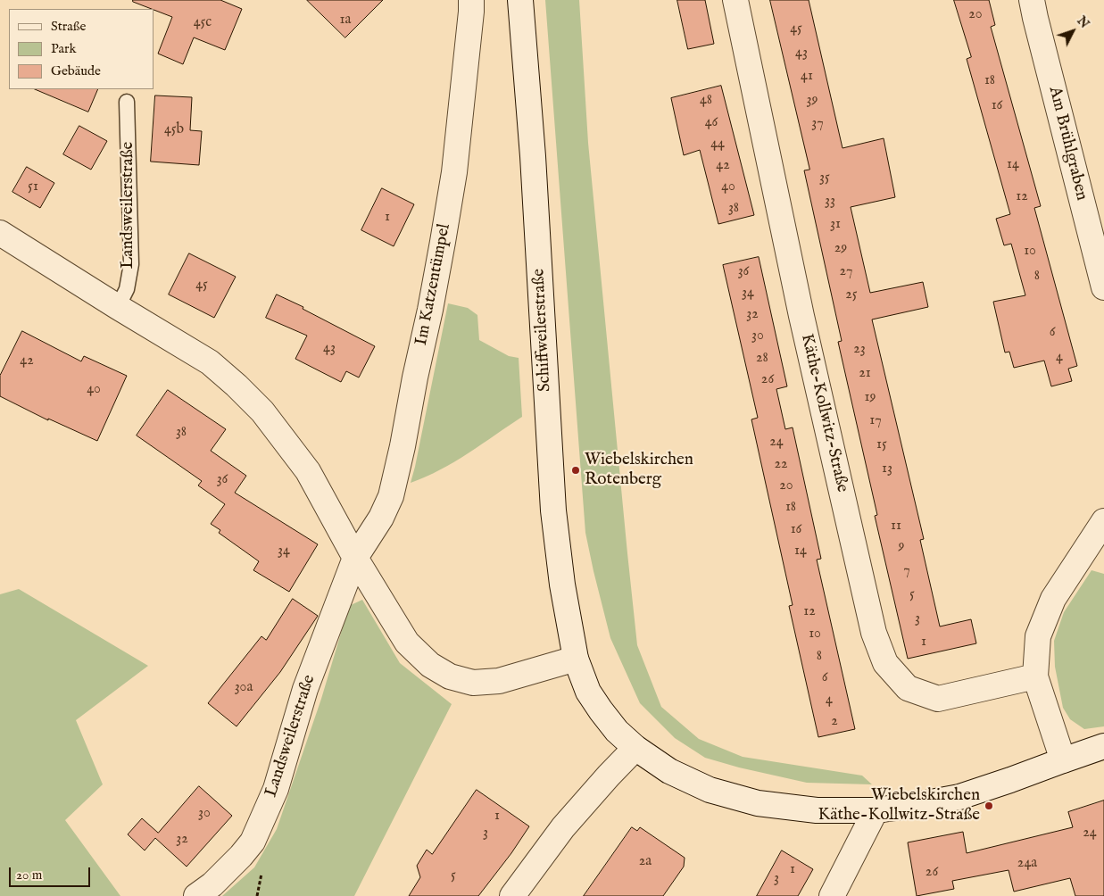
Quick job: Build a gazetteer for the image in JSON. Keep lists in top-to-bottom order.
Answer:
{
  "streets": {
    "street": [
      "Am Brühlgraben",
      "Landsweilerstraße",
      "Im Katzentümpel",
      "Schiffweilerstraße",
      "Käthe-Kollwitz-Straße"
    ]
  },
  "crossings": [
    ["Landsweilerstraße", "Im Katzentümpel"]
  ],
  "places": ["Wiebelskirchen Rotenberg", "Wiebelskirchen Käthe-Kollwitz-Straße"],
  "house_numbers": [
    "20",
    "1a",
    "45c",
    "45",
    "43",
    "41",
    "18",
    "48",
    "39",
    "16",
    "46",
    "37",
    "45b",
    "44",
    "14",
    "42",
    "35",
    "51",
    "40",
    "12",
    "33",
    "38",
    "1",
    "31",
    "29",
    "10",
    "36",
    "27",
    "8",
    "45",
    "34",
    "25",
    "32",
    "6",
    "30",
    "43",
    "23",
    "4",
    "28",
    "42",
    "21",
    "26",
    "40",
    "19",
    "17",
    "38",
    "24",
    "15",
    "22",
    "13",
    "36",
    "20",
    "18",
    "11",
    "16",
    "9",
    "34",
    "14",
    "7",
    "5",
    "12",
    "3",
    "10",
    "1",
    "8",
    "6",
    "30a",
    "4",
    "2",
    "30",
    "1",
    "3",
    "24",
    "32",
    "2a",
    "24a",
    "1",
    "26",
    "5",
    "3"
  ],
  "legend": ["Straße", "Park", "Gebäude"],
  "scale_bar": "20 m",
  "north": "top right"
}
